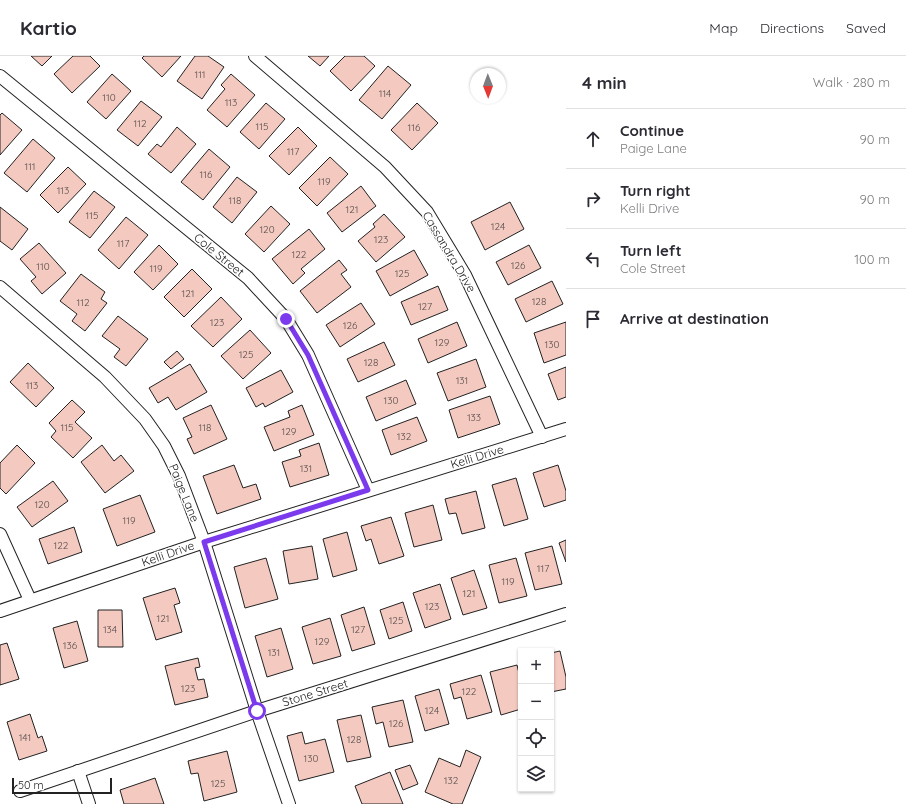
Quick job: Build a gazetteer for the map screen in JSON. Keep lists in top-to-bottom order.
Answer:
{
  "streets": {
    "street": [
      "Cassandra Drive",
      "Cole Street",
      "Kelli Drive",
      "Paige Lane",
      "Stone Street"
    ]
  },
  "crossings": [
    ["Cassandra Drive", "Kelli Drive"],
    ["Cole Street", "Kelli Drive"],
    ["Kelli Drive", "Paige Lane"],
    ["Paige Lane", "Stone Street"]
  ],
  "house_numbers": [
    "111",
    "114",
    "110",
    "113",
    "112",
    "115",
    "116",
    "117",
    "111",
    "116",
    "119",
    "113",
    "118",
    "121",
    "115",
    "124",
    "120",
    "123",
    "117",
    "122",
    "126",
    "110",
    "119",
    "125",
    "121",
    "128",
    "112",
    "127",
    "123",
    "126",
    "129",
    "130",
    "125",
    "128",
    "131",
    "113",
    "130",
    "133",
    "115",
    "118",
    "129",
    "132",
    "131",
    "120",
    "119",
    "122",
    "117",
    "119",
    "121",
    "123",
    "121",
    "125",
    "134",
    "127",
    "129",
    "136",
    "131",
    "123",
    "122",
    "124",
    "126",
    "141",
    "128",
    "130",
    "132",
    "125"
  ],
  "scale_bar": "50 m",
  "north": "bottom",
  "page": {
    "header": "Kartio",
    "nav": ["Map", "Directions", "Saved"],
    "heading": ["4 min", "Walk · 280 m"],
    "list": [
      ["Continue", "Paige Lane", "90 m"],
      ["Turn right", "Kelli Drive", "90 m"],
      ["Turn left", "Cole Street", "100 m"],
      "Arrive at destination"
    ],
    "map_buttons": ["+", "−"],
    "scale": "50 m"
  }
}
